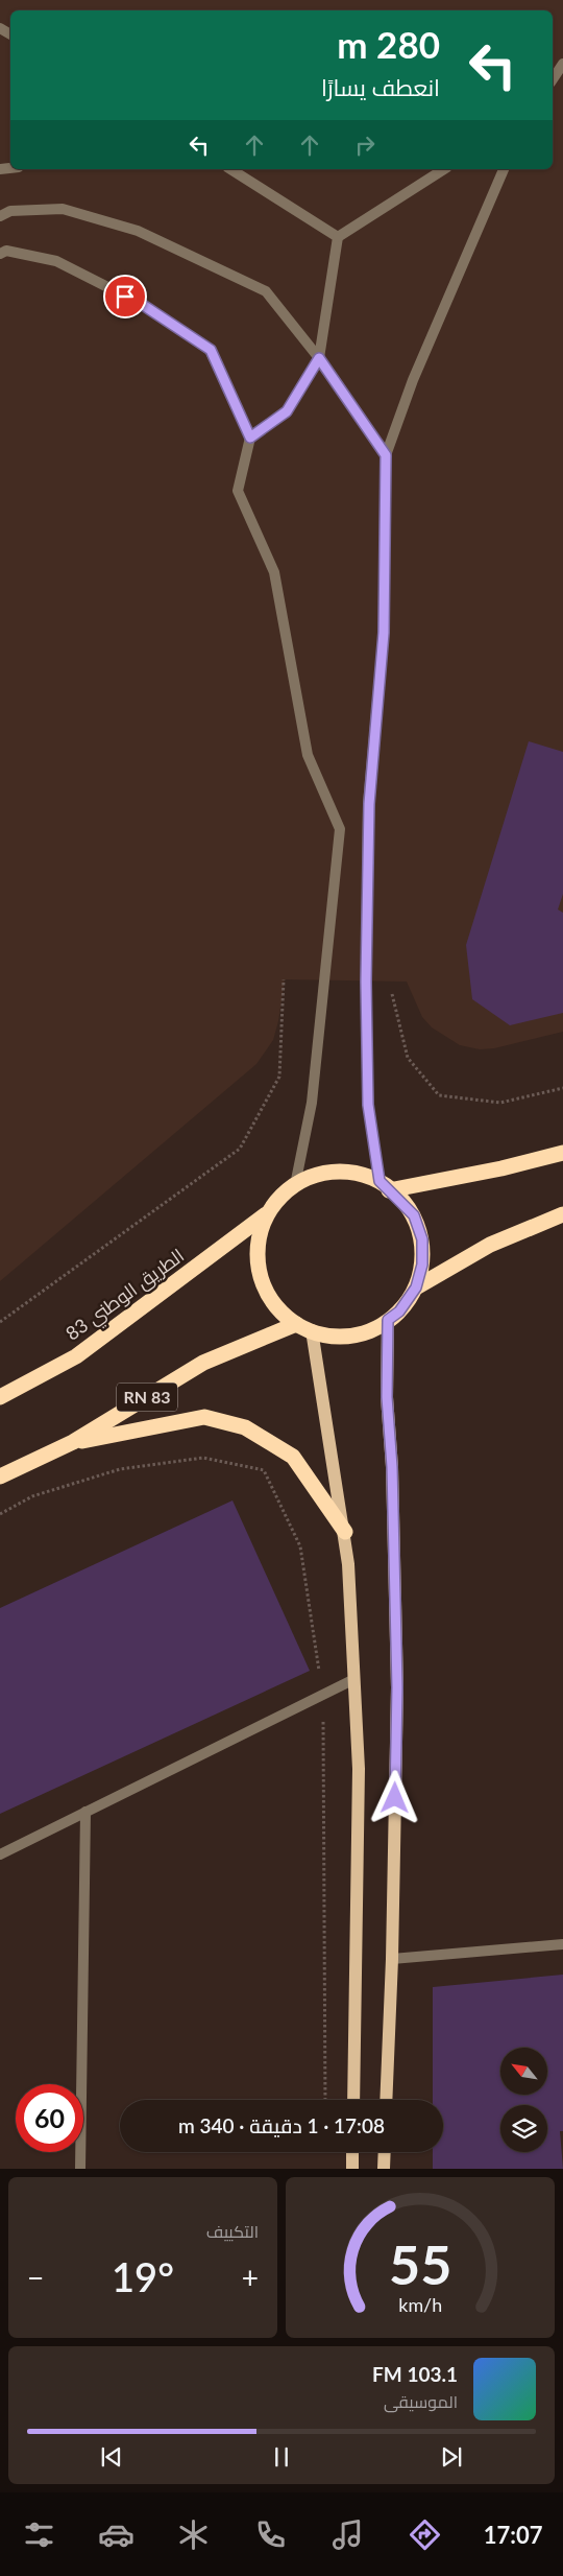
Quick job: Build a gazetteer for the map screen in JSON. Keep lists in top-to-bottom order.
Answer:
{
  "streets": {
    "highway": ["الطريق الوطني 83", "RN 83"]
  },
  "crossings": [
    ["الطريق الوطني 83", "RN 83"]
  ],
  "north": "top left",
  "page": {
    "turn": ["280 m", "انعطف يسارًا"],
    "limit": "60",
    "trip": "17:08 · 1 دقيقة · 340 m",
    "tile": "التكييف",
    "heat": ["−", "19°", "+"],
    "song": ["103.1 FM", "الموسيقى"],
    "tabs": "17:07",
    "gauge": ["55", "km/h"]
  }
}
